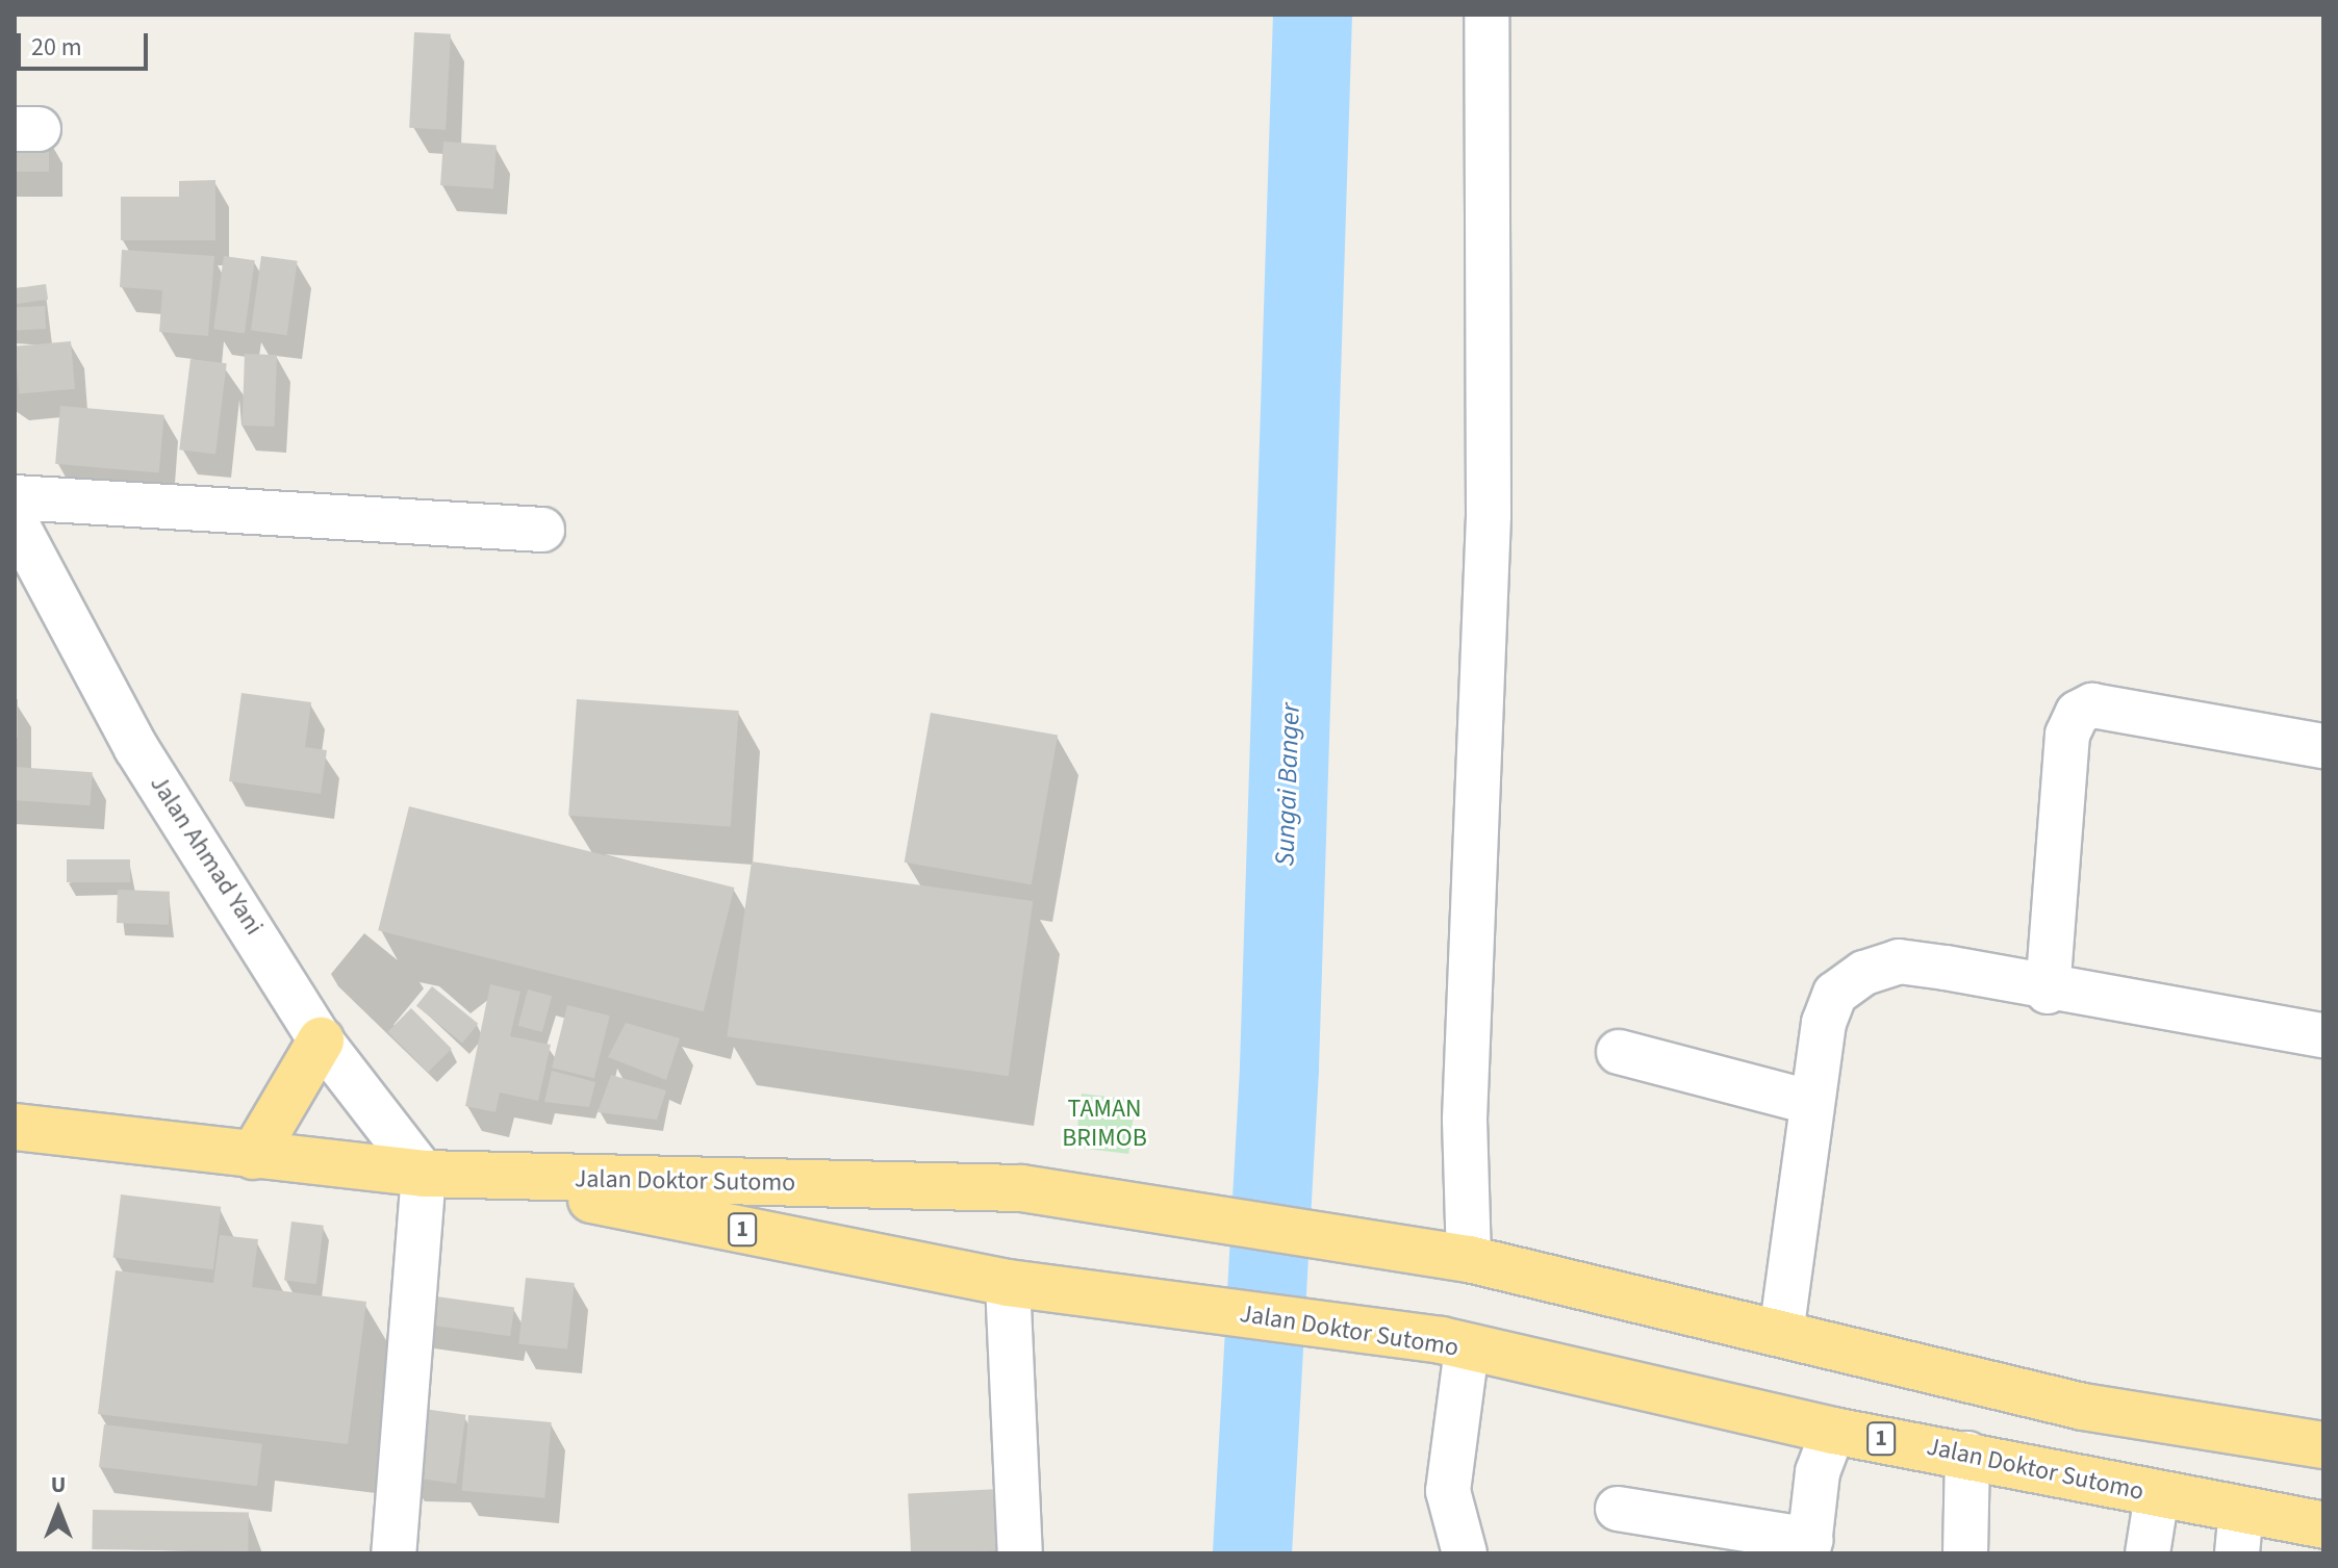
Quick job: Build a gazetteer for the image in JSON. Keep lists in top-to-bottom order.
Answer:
{
  "streets": {
    "highway": ["Jalan Doktor Sutomo", "1"],
    "street": ["Jalan Ahmad Yani"]
  },
  "crossings": [
    ["Jalan Ahmad Yani", "Jalan Doktor Sutomo"]
  ],
  "water": ["Sungai Banger"],
  "parks": ["TAMAN BRIMOB"],
  "scale_bar": "20 m",
  "north": "top"
}
